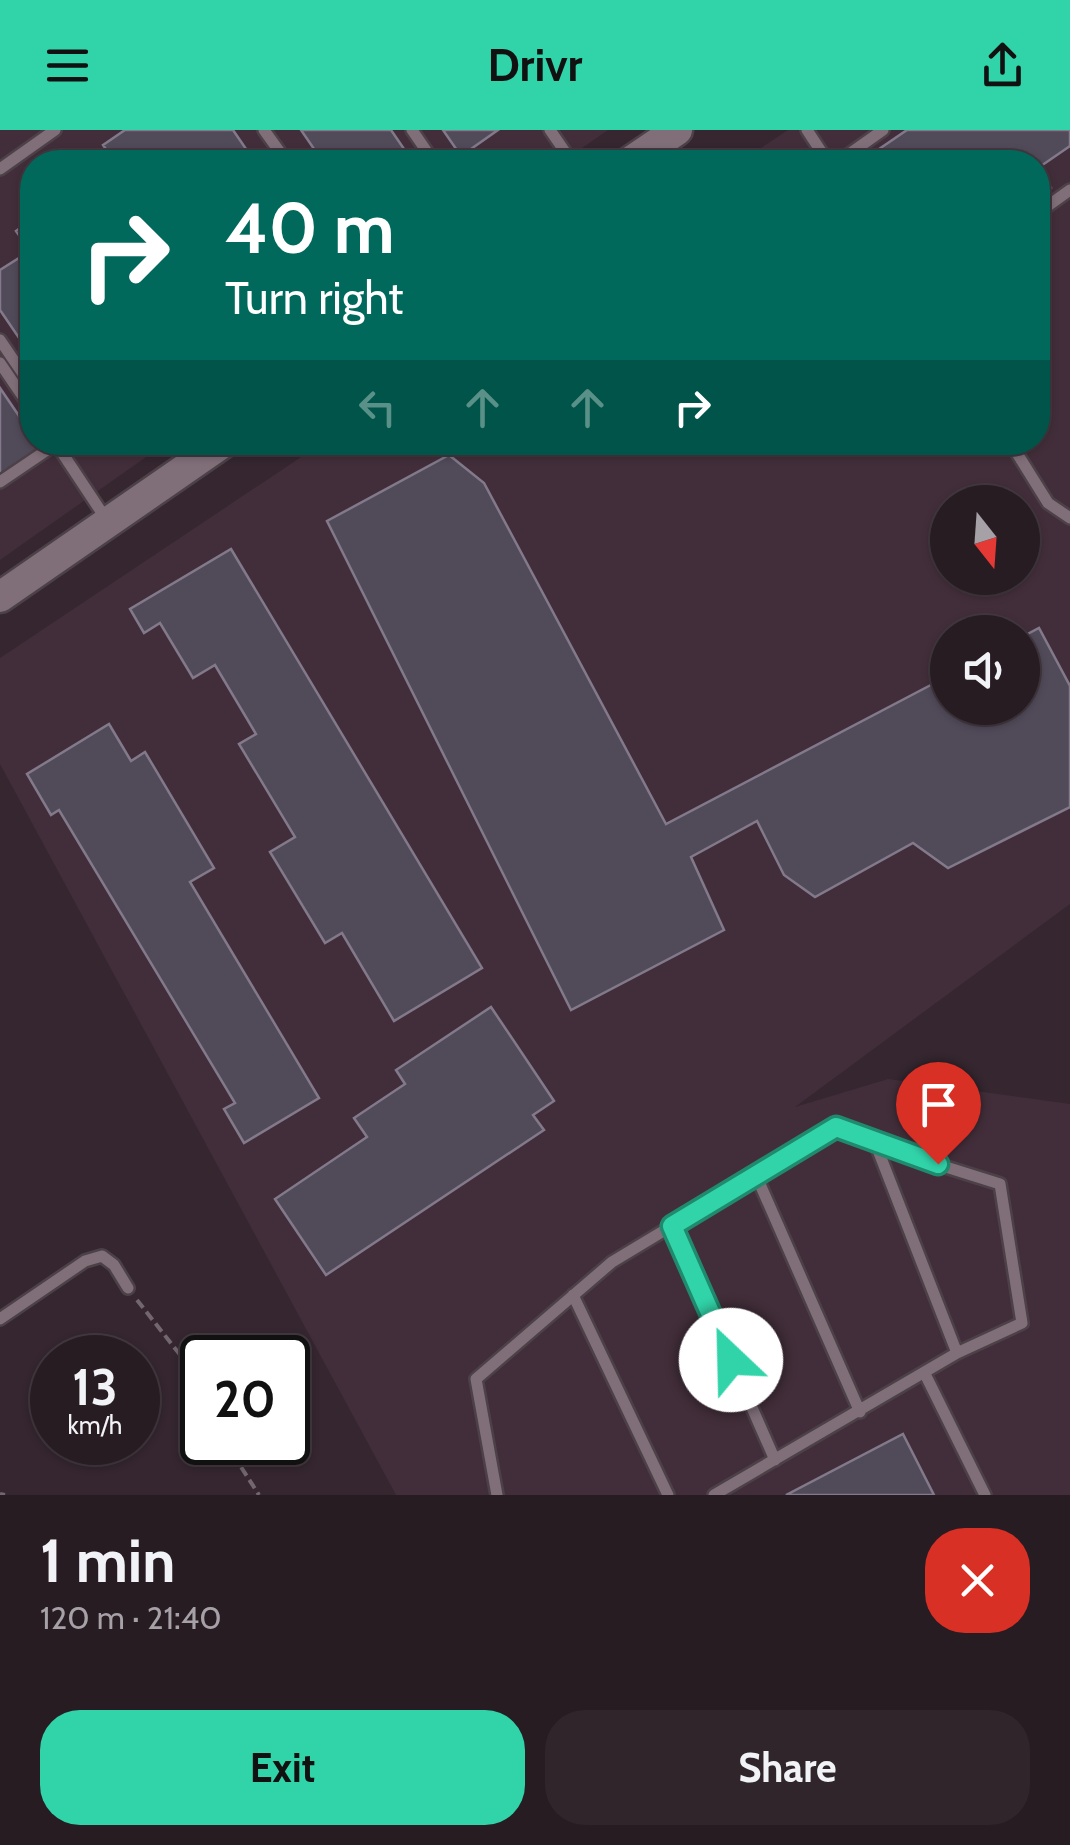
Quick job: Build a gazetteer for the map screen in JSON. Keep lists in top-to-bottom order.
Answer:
{
  "north": "bottom",
  "page": {
    "header": "Drivr",
    "turn": ["40 m", "Turn right"],
    "speed": "13 km/h",
    "limit": "20",
    "heading": ["1 min", "120 m · 21:40"],
    "buttons": ["Exit", "Share"]
  }
}
